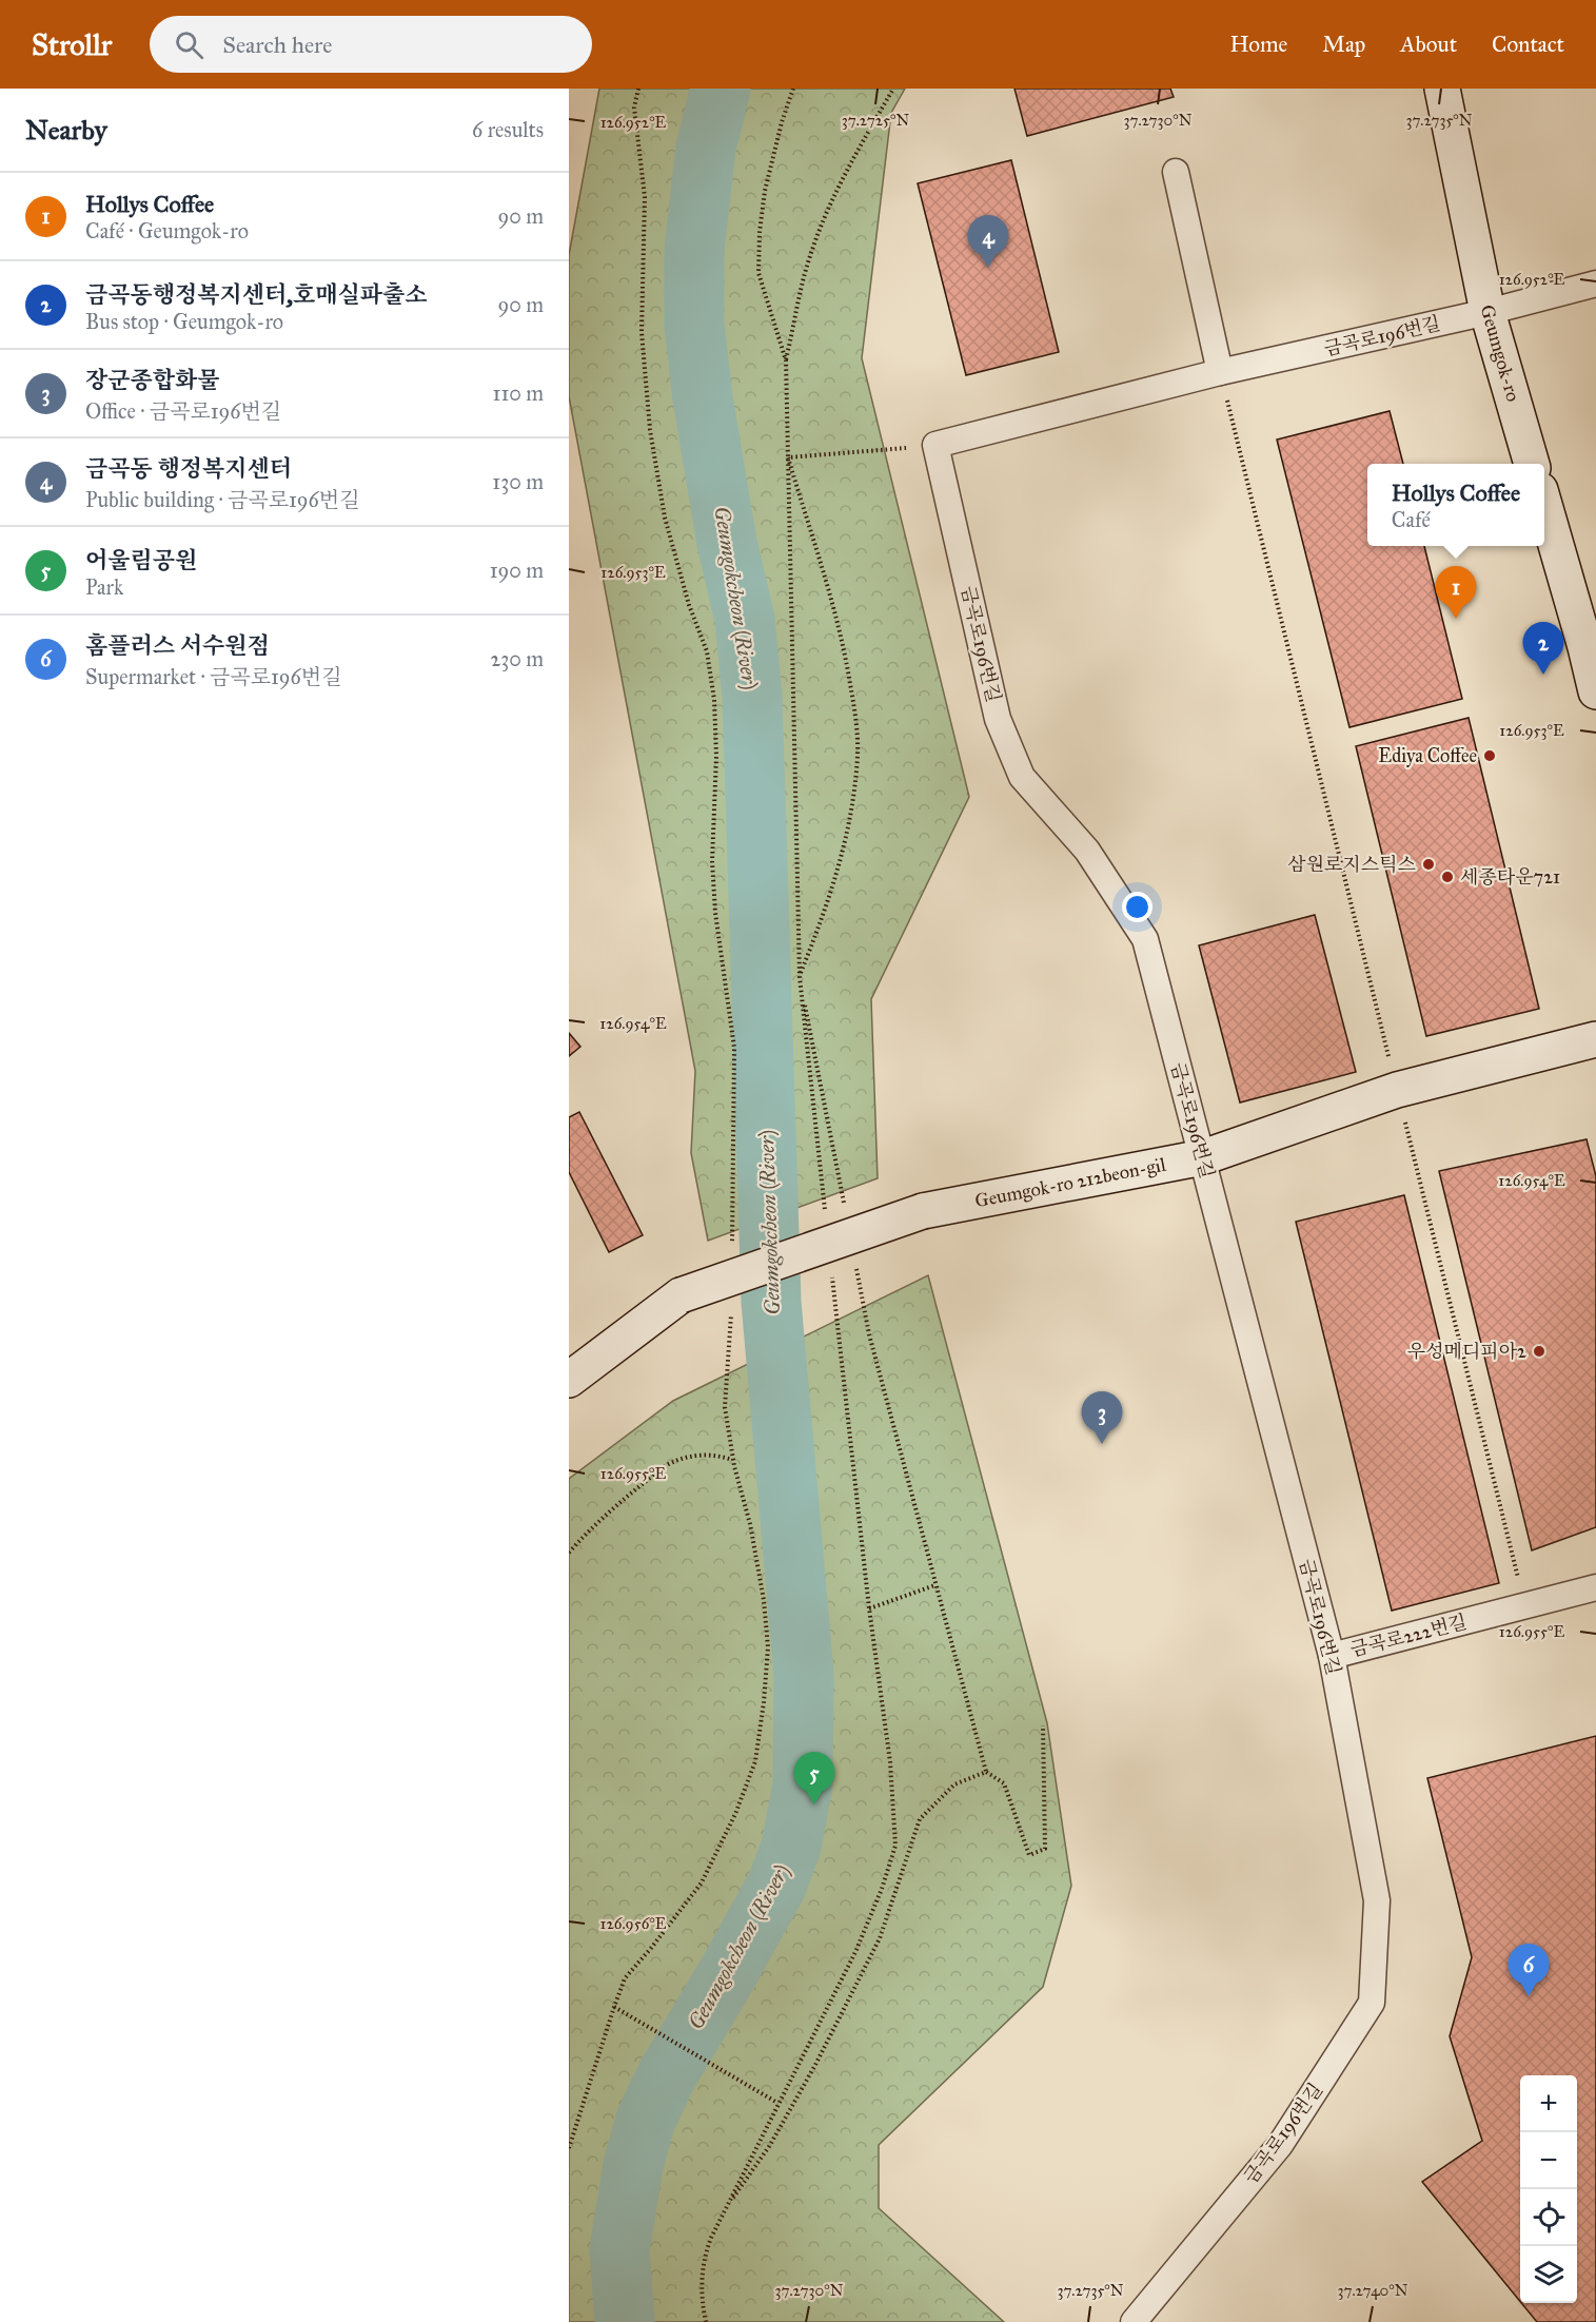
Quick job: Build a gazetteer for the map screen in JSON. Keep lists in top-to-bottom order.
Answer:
{
  "streets": {
    "street": [
      "금곡로196번길",
      "Geumgok-ro",
      "Geumgok-ro 212beon-gil",
      "금곡로222번길"
    ]
  },
  "crossings": [
    ["금곡로196번길", "Geumgok-ro"],
    ["금곡로196번길", "Geumgok-ro 212beon-gil"],
    ["금곡로196번길", "금곡로222번길"]
  ],
  "water": ["Geumgokcheon (River)"],
  "places": [
    "Ediya Coffee",
    "삼원로지스틱스",
    "세종타운721",
    "우성메디피아2"
  ],
  "page": {
    "header": "Strollr",
    "search": "Search here",
    "nav": [
      "Home",
      "Map",
      "About",
      "Contact"
    ],
    "heading": ["Nearby", "6 results"],
    "list": [
      {
        "mark": "1",
        "name": "Hollys Coffee",
        "note": "Café · Geumgok-ro",
        "value": "90 m"
      },
      {
        "mark": "2",
        "name": "금곡동행정복지센터,호매실파출소",
        "note": "Bus stop · Geumgok-ro",
        "value": "90 m"
      },
      {
        "mark": "3",
        "name": "장군종합화물",
        "note": "Office · 금곡로196번길",
        "value": "110 m"
      },
      {
        "mark": "4",
        "name": "금곡동 행정복지센터",
        "note": "Public building · 금곡로196번길",
        "value": "130 m"
      },
      {
        "mark": "5",
        "name": "어울림공원",
        "note": "Park",
        "value": "190 m"
      },
      {
        "mark": "6",
        "name": "홈플러스 서수원점",
        "note": "Supermarket · 금곡로196번길",
        "value": "230 m"
      }
    ],
    "pins": [
      "4",
      "1",
      "2",
      "3",
      "5",
      "6"
    ],
    "popup": ["Hollys Coffee", "Café"],
    "map_buttons": ["+", "−"]
  },
  "coordinates": [
    "37.2725°N",
    "37.2730°N",
    "37.2735°N",
    "126.952°E",
    "126.953°E",
    "126.954°E",
    "126.955°E",
    "126.956°E",
    "37.2740°N"
  ]
}
